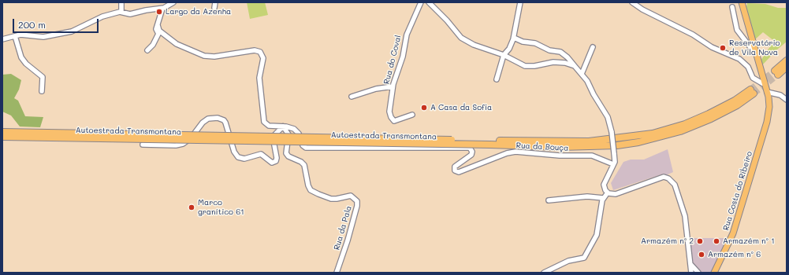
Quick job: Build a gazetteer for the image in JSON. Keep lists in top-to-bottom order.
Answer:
{
  "streets": {
    "highway": ["Autoestrada Transmontana"],
    "main road": ["Rua Costa do Ribeiro"],
    "street": ["Rua do Coval", "Rua da Bouça", "Rua da Pala"]
  },
  "crossings": [
    ["Rua da Bouça", "Rua da Pala"]
  ],
  "places": [
    "Largo da Azenha",
    "Reservatório de Vila Nova",
    "A Casa da Sofia",
    "Marco granítico 61",
    "Armazém nº 2",
    "Armazém nº 1",
    "Armazém nº 6"
  ],
  "scale_bar": "200 m"
}
